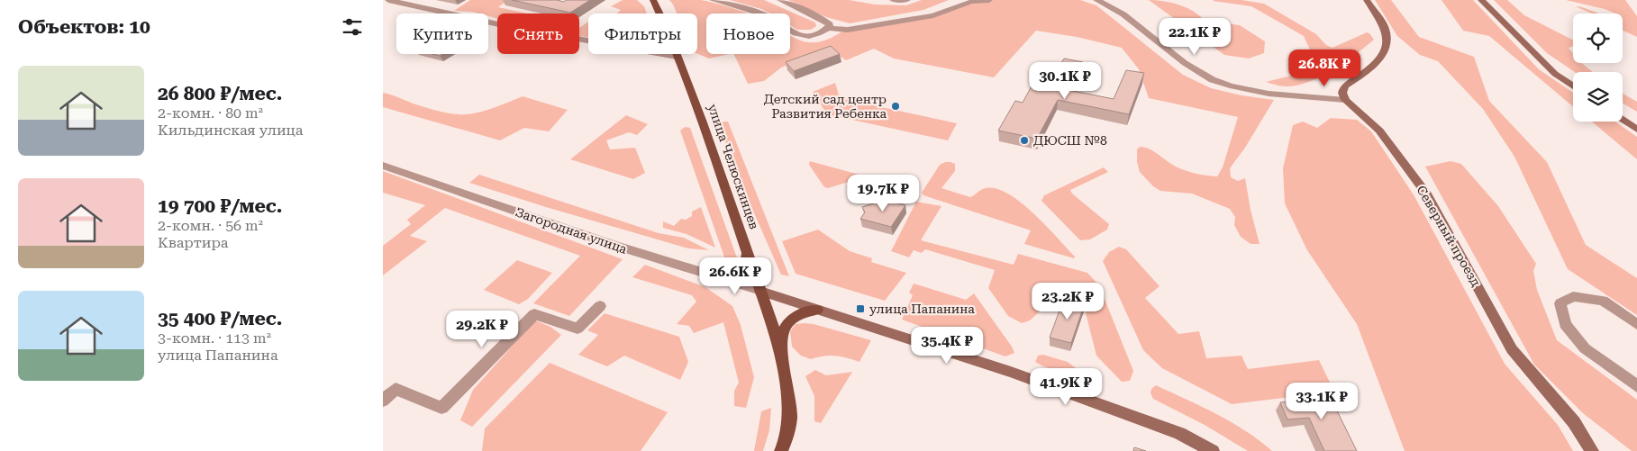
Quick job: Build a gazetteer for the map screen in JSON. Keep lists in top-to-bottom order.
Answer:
{
  "streets": {
    "main road": ["улица Челюскинцев"],
    "street": ["Загородная улица", "Северный проезд"]
  },
  "crossings": [
    ["улица Челюскинцев", "Загородная улица"]
  ],
  "places": {
    "other": ["Детский сад центр Развития Ребенка", "ДЮСШ №8"],
    "transit": ["улица Папанина"]
  },
  "page": {
    "heading": "Объектов: 10",
    "chip": [
      "Купить",
      "Снять",
      "Фильтры",
      "Новое"
    ],
    "price": [
      "22.1K ₽",
      "26.8K ₽",
      "30.1K ₽",
      "19.7K ₽",
      "26.6K ₽",
      "23.2K ₽",
      "29.2K ₽",
      "35.4K ₽",
      "41.9K ₽",
      "33.1K ₽"
    ],
    "list": [
      {
        "name": "26 800 ₽/мес.",
        "note": "2-комн. · 80 m² · Кильдинская улица"
      },
      {
        "name": "19 700 ₽/мес.",
        "note": "2-комн. · 56 m² · Квартира"
      },
      {
        "name": "35 400 ₽/мес.",
        "note": "3-комн. · 113 m² · улица Папанина"
      }
    ]
  }
}
